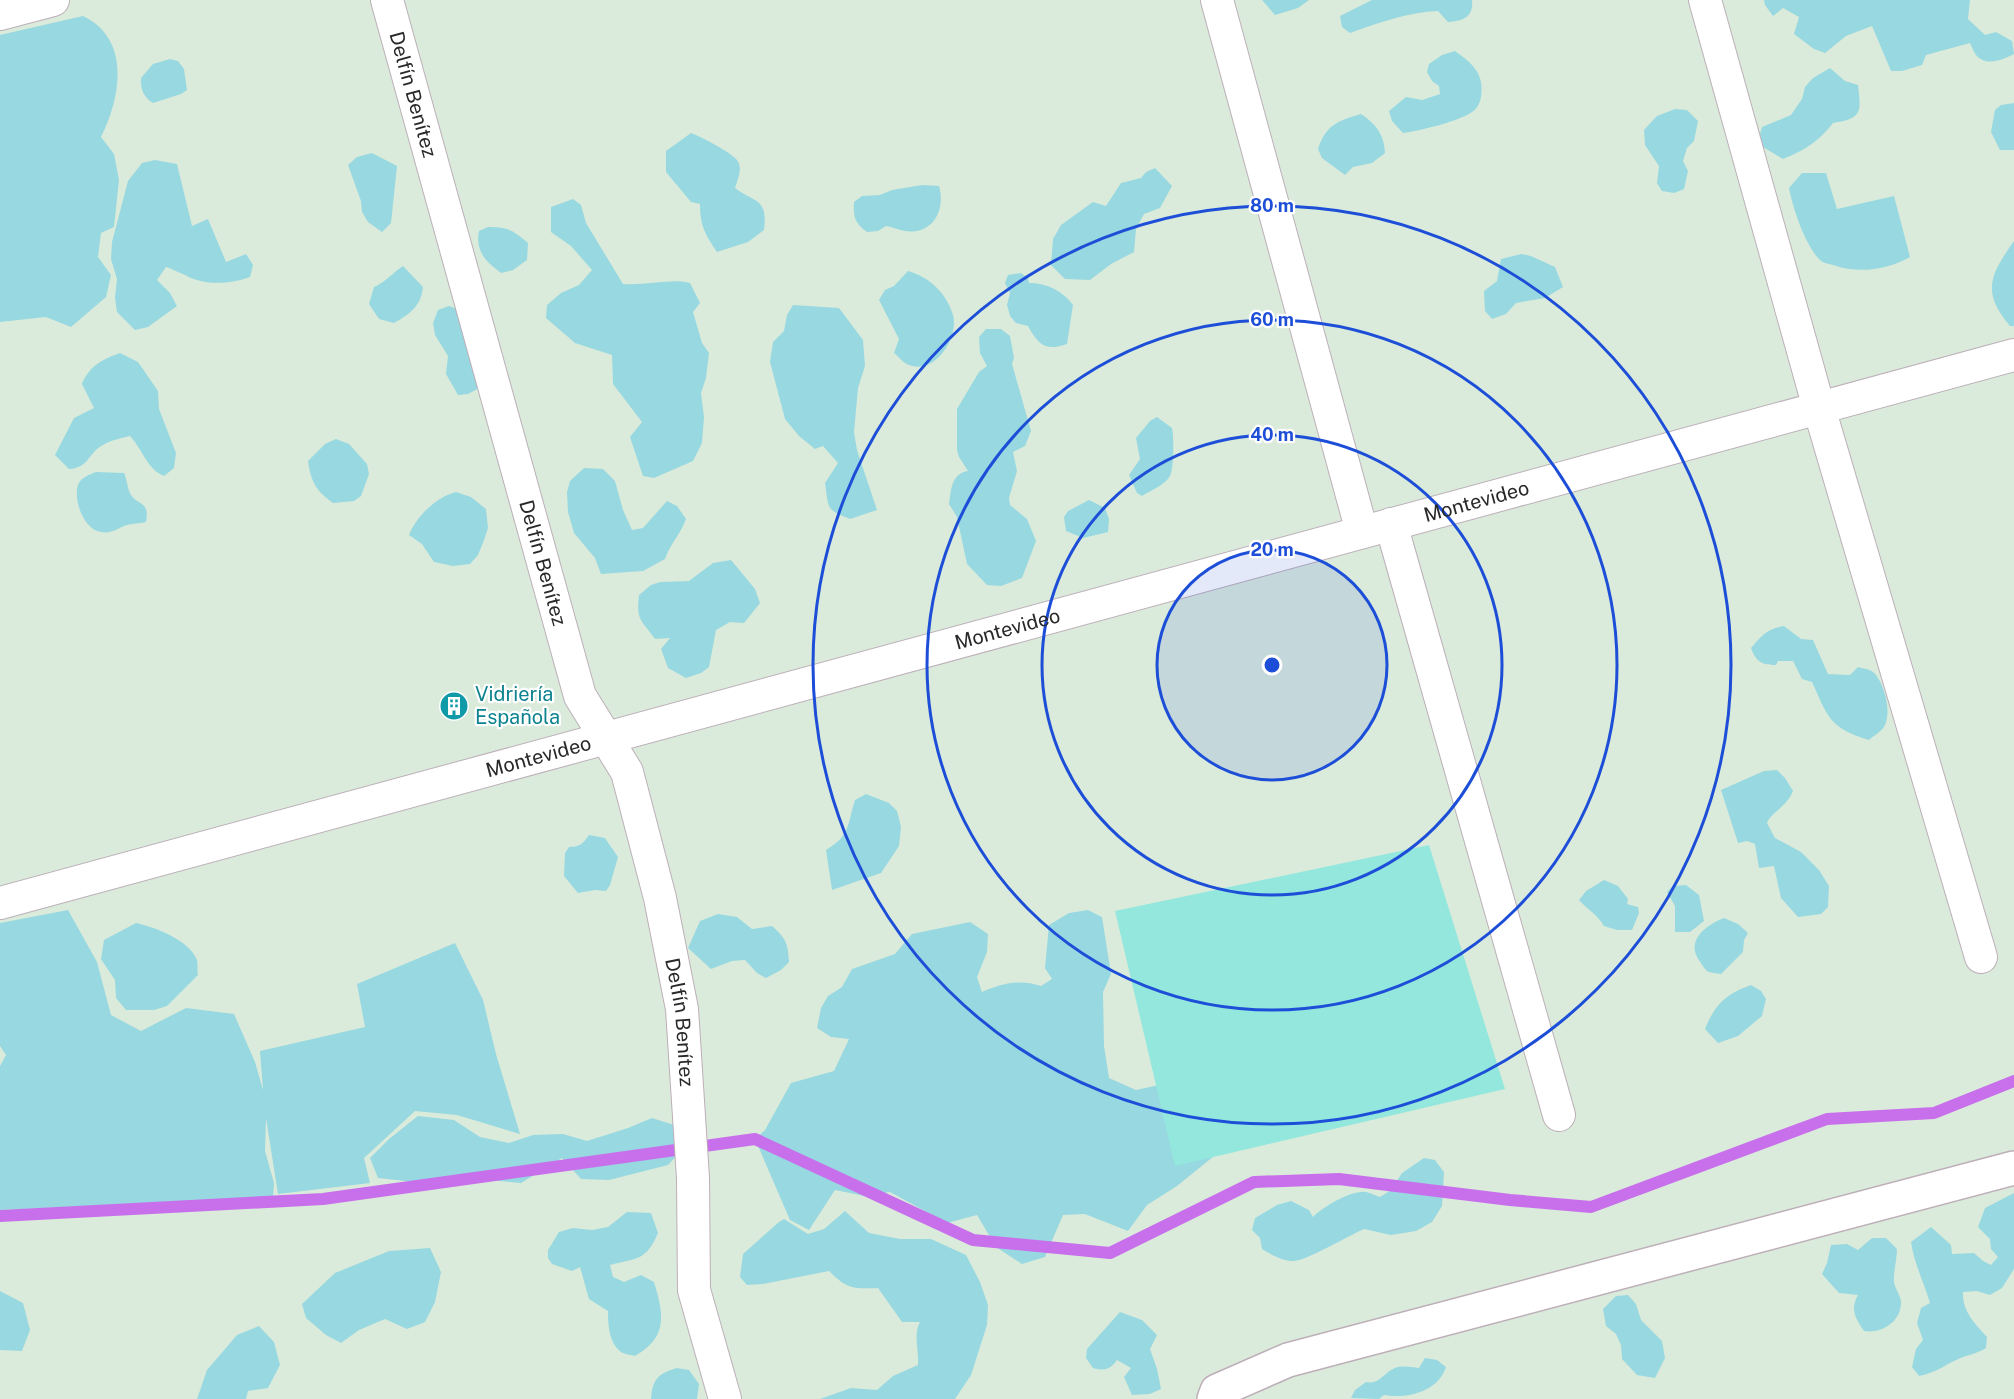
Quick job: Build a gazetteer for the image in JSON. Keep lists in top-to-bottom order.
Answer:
{
  "streets": {
    "street": ["Delfín Benítez", "Montevideo"]
  },
  "crossings": [
    ["Delfín Benítez", "Montevideo"]
  ],
  "places": {
    "building": ["Vidriería Española"]
  },
  "rings": [
    "80 m",
    "60 m",
    "40 m",
    "20 m"
  ]
}
